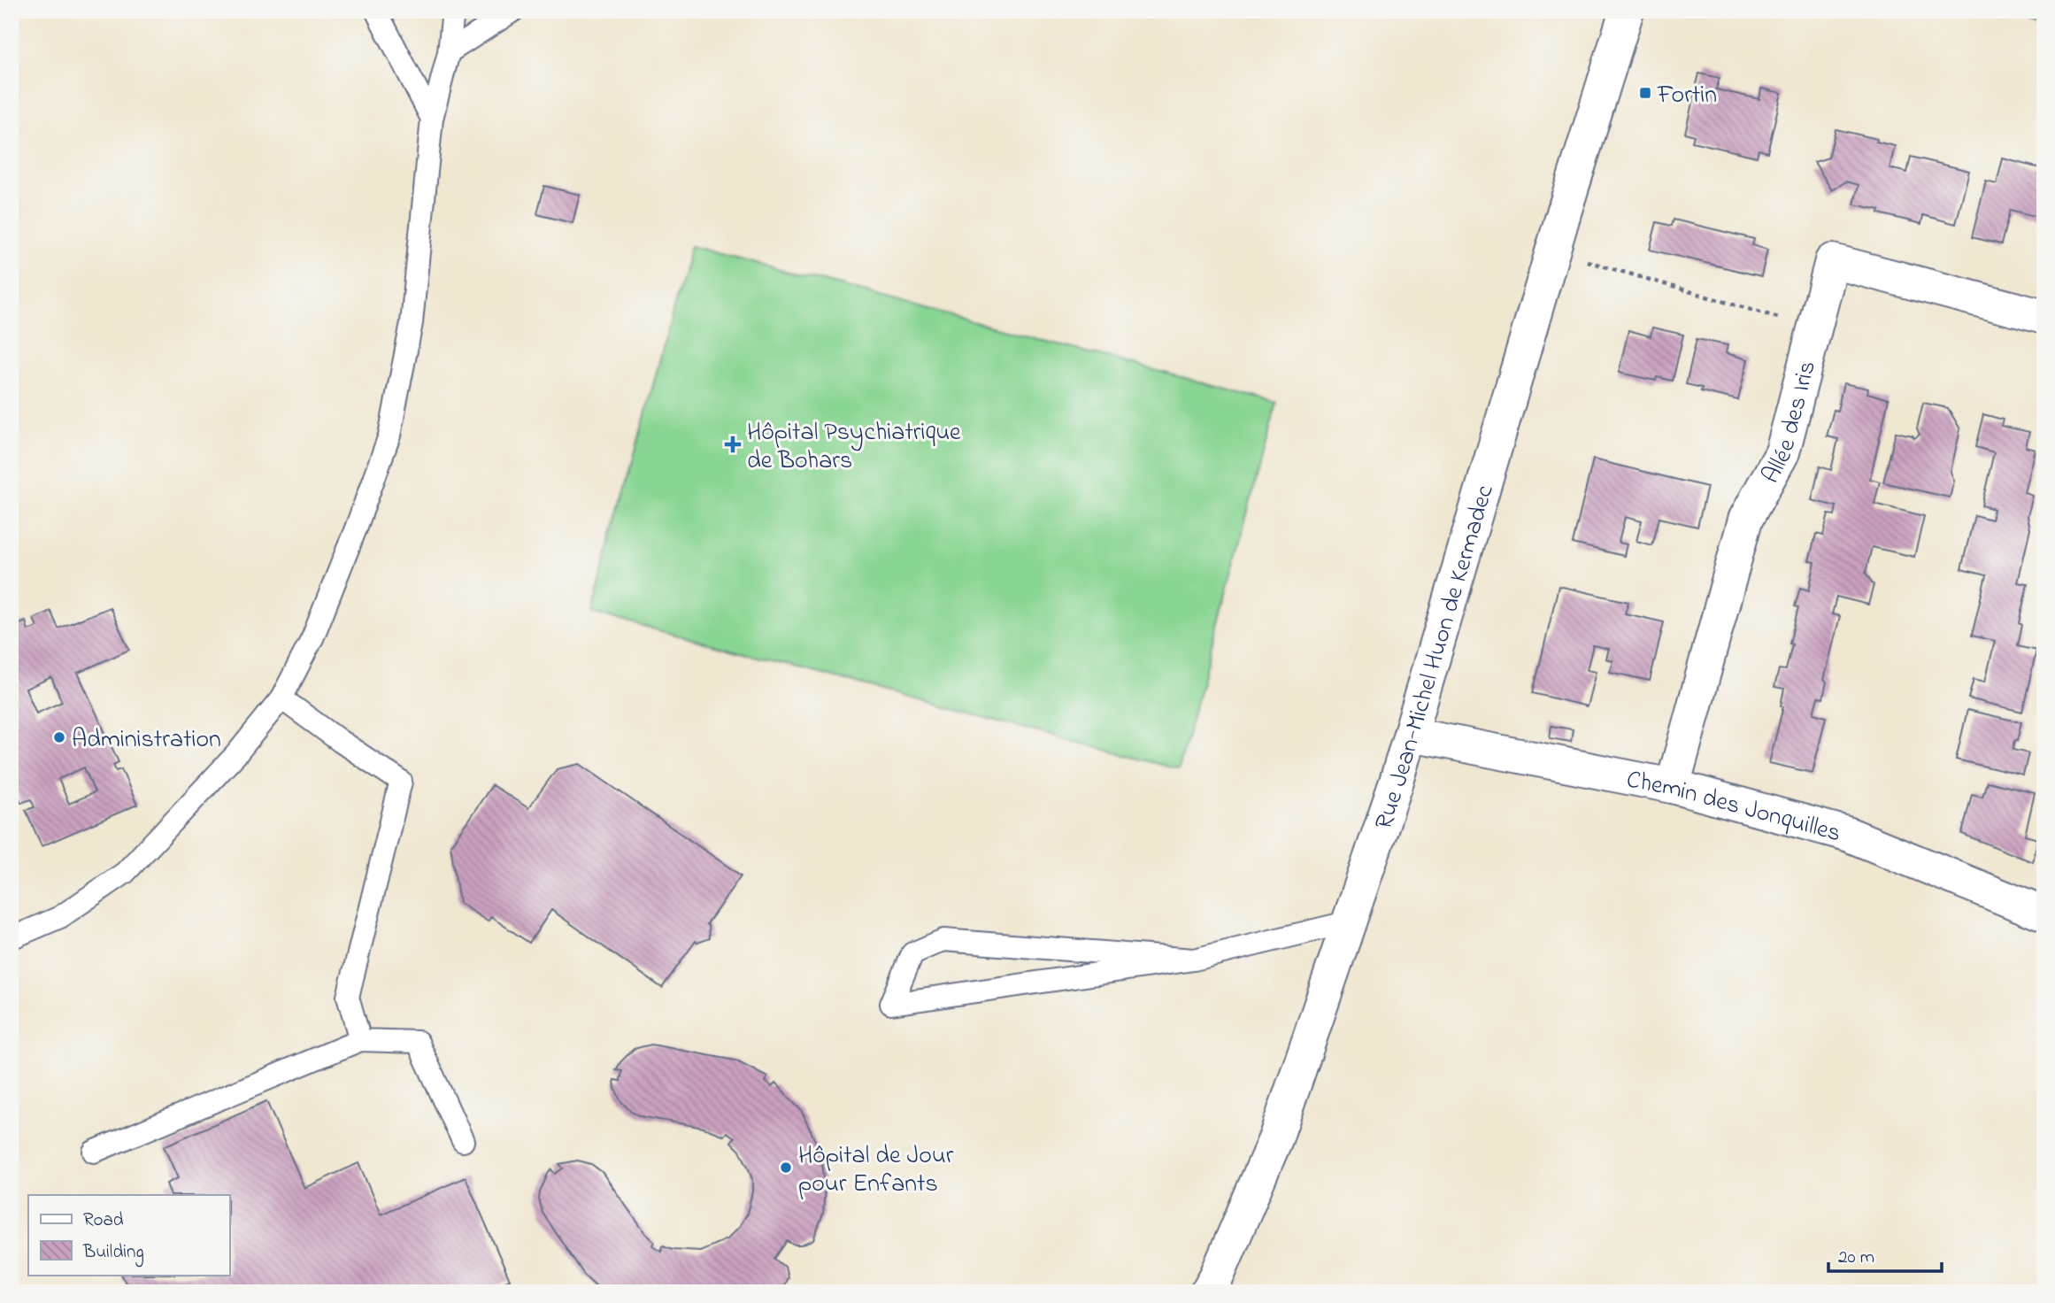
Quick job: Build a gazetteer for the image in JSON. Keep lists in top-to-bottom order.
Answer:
{
  "streets": {
    "street": ["Allée des Iris", "Rue Jean-Michel Huon de Kermadec", "Chemin des Jonquilles"]
  },
  "crossings": [
    ["Allée des Iris", "Chemin des Jonquilles"],
    ["Rue Jean-Michel Huon de Kermadec", "Chemin des Jonquilles"]
  ],
  "places": {
    "transit": ["Fortin"],
    "health": ["Hôpital Psychiatrique de Bohars"],
    "other": ["Administration", "Hôpital de Jour pour Enfants"]
  },
  "legend": ["Road", "Building"],
  "scale_bar": "20 m"
}
